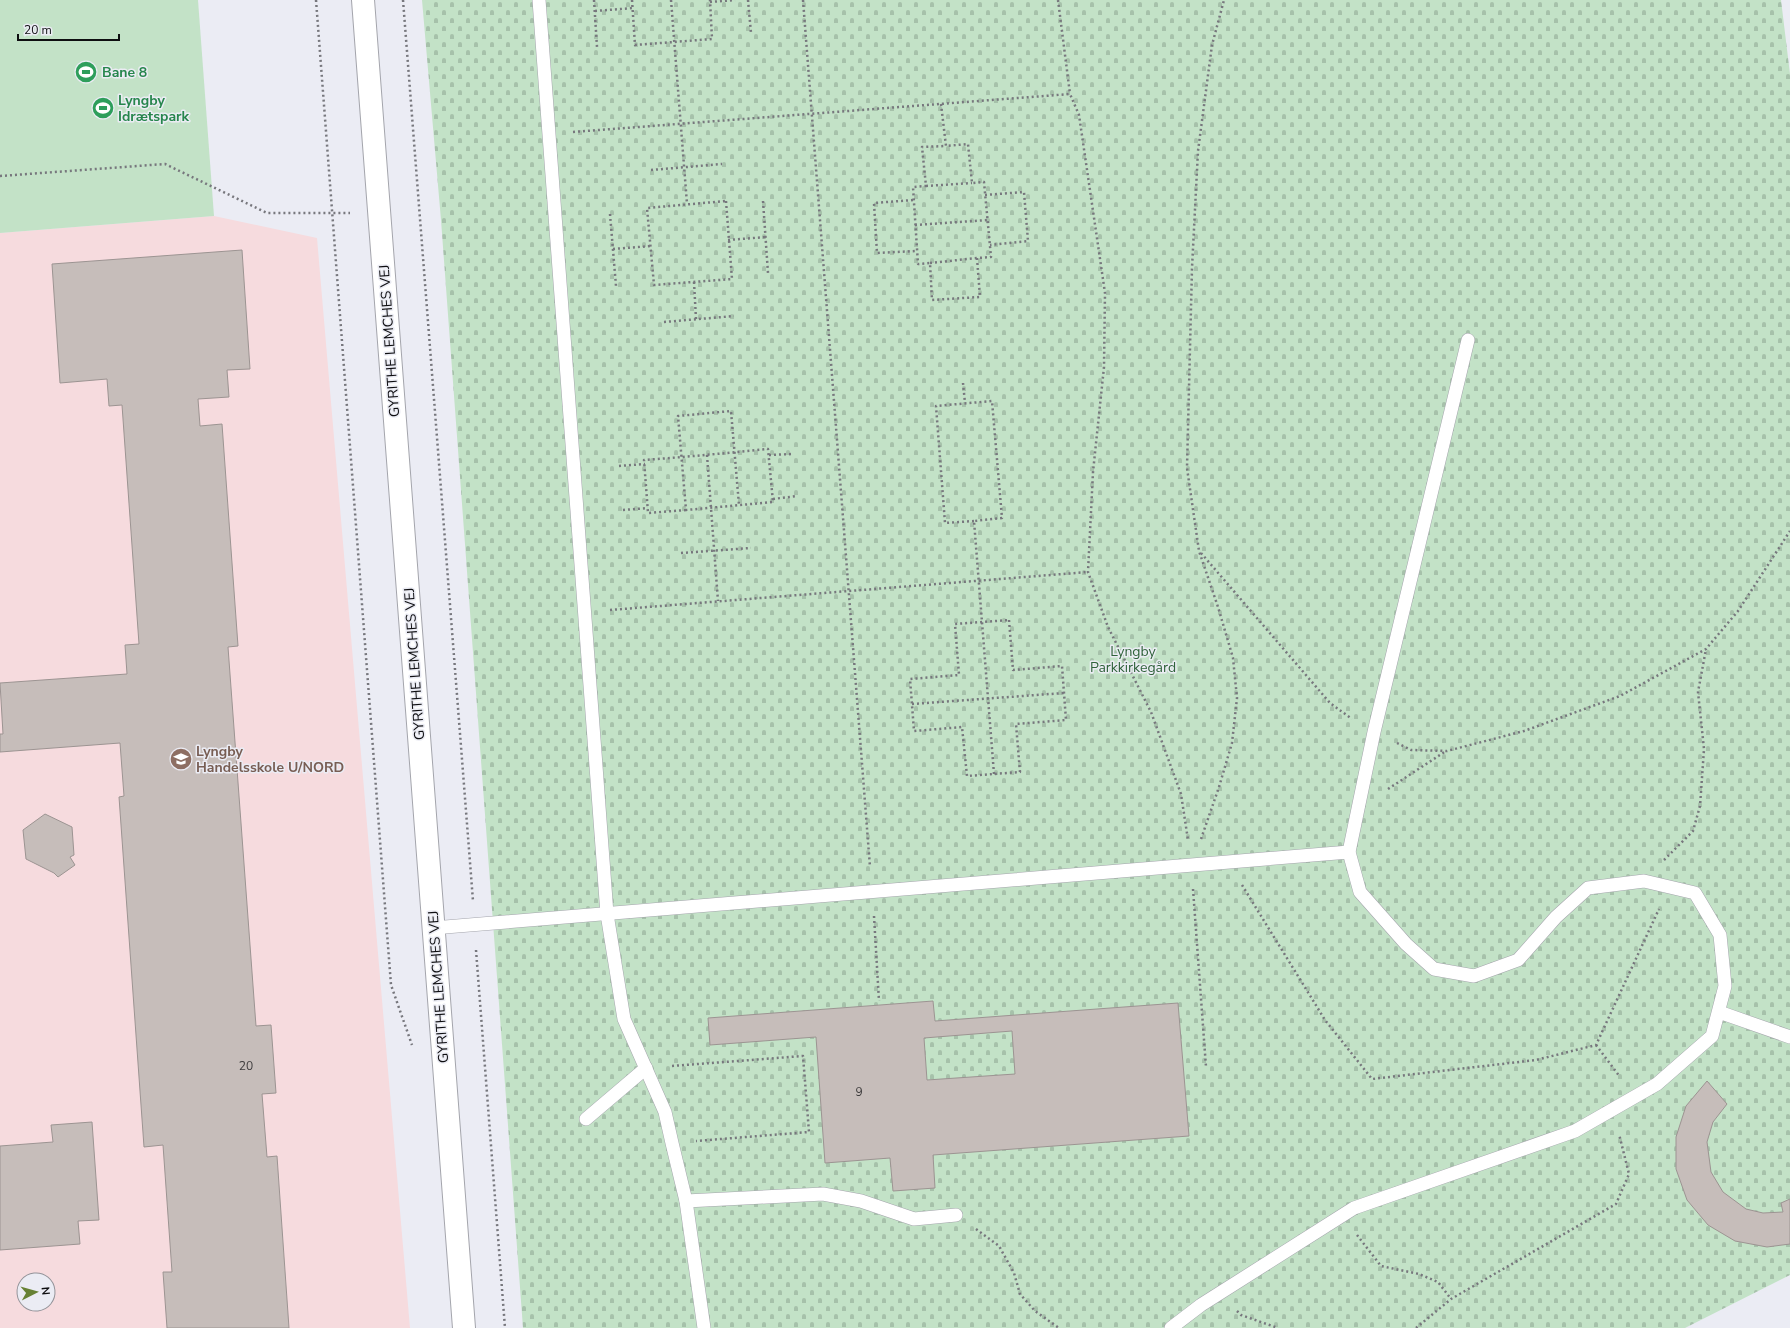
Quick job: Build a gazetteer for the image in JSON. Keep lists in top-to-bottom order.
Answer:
{
  "streets": {
    "street": ["GYRITHE LEMCHES VEJ"]
  },
  "parks": ["Lyngby Parkkirkegård"],
  "places": {
    "sports": ["Bane 8", "Lyngby Idrætspark"],
    "school or university": ["Lyngby Handelsskole U/NORD"]
  },
  "house_numbers": ["20", "9"],
  "scale_bar": "20 m",
  "north": "right"
}
